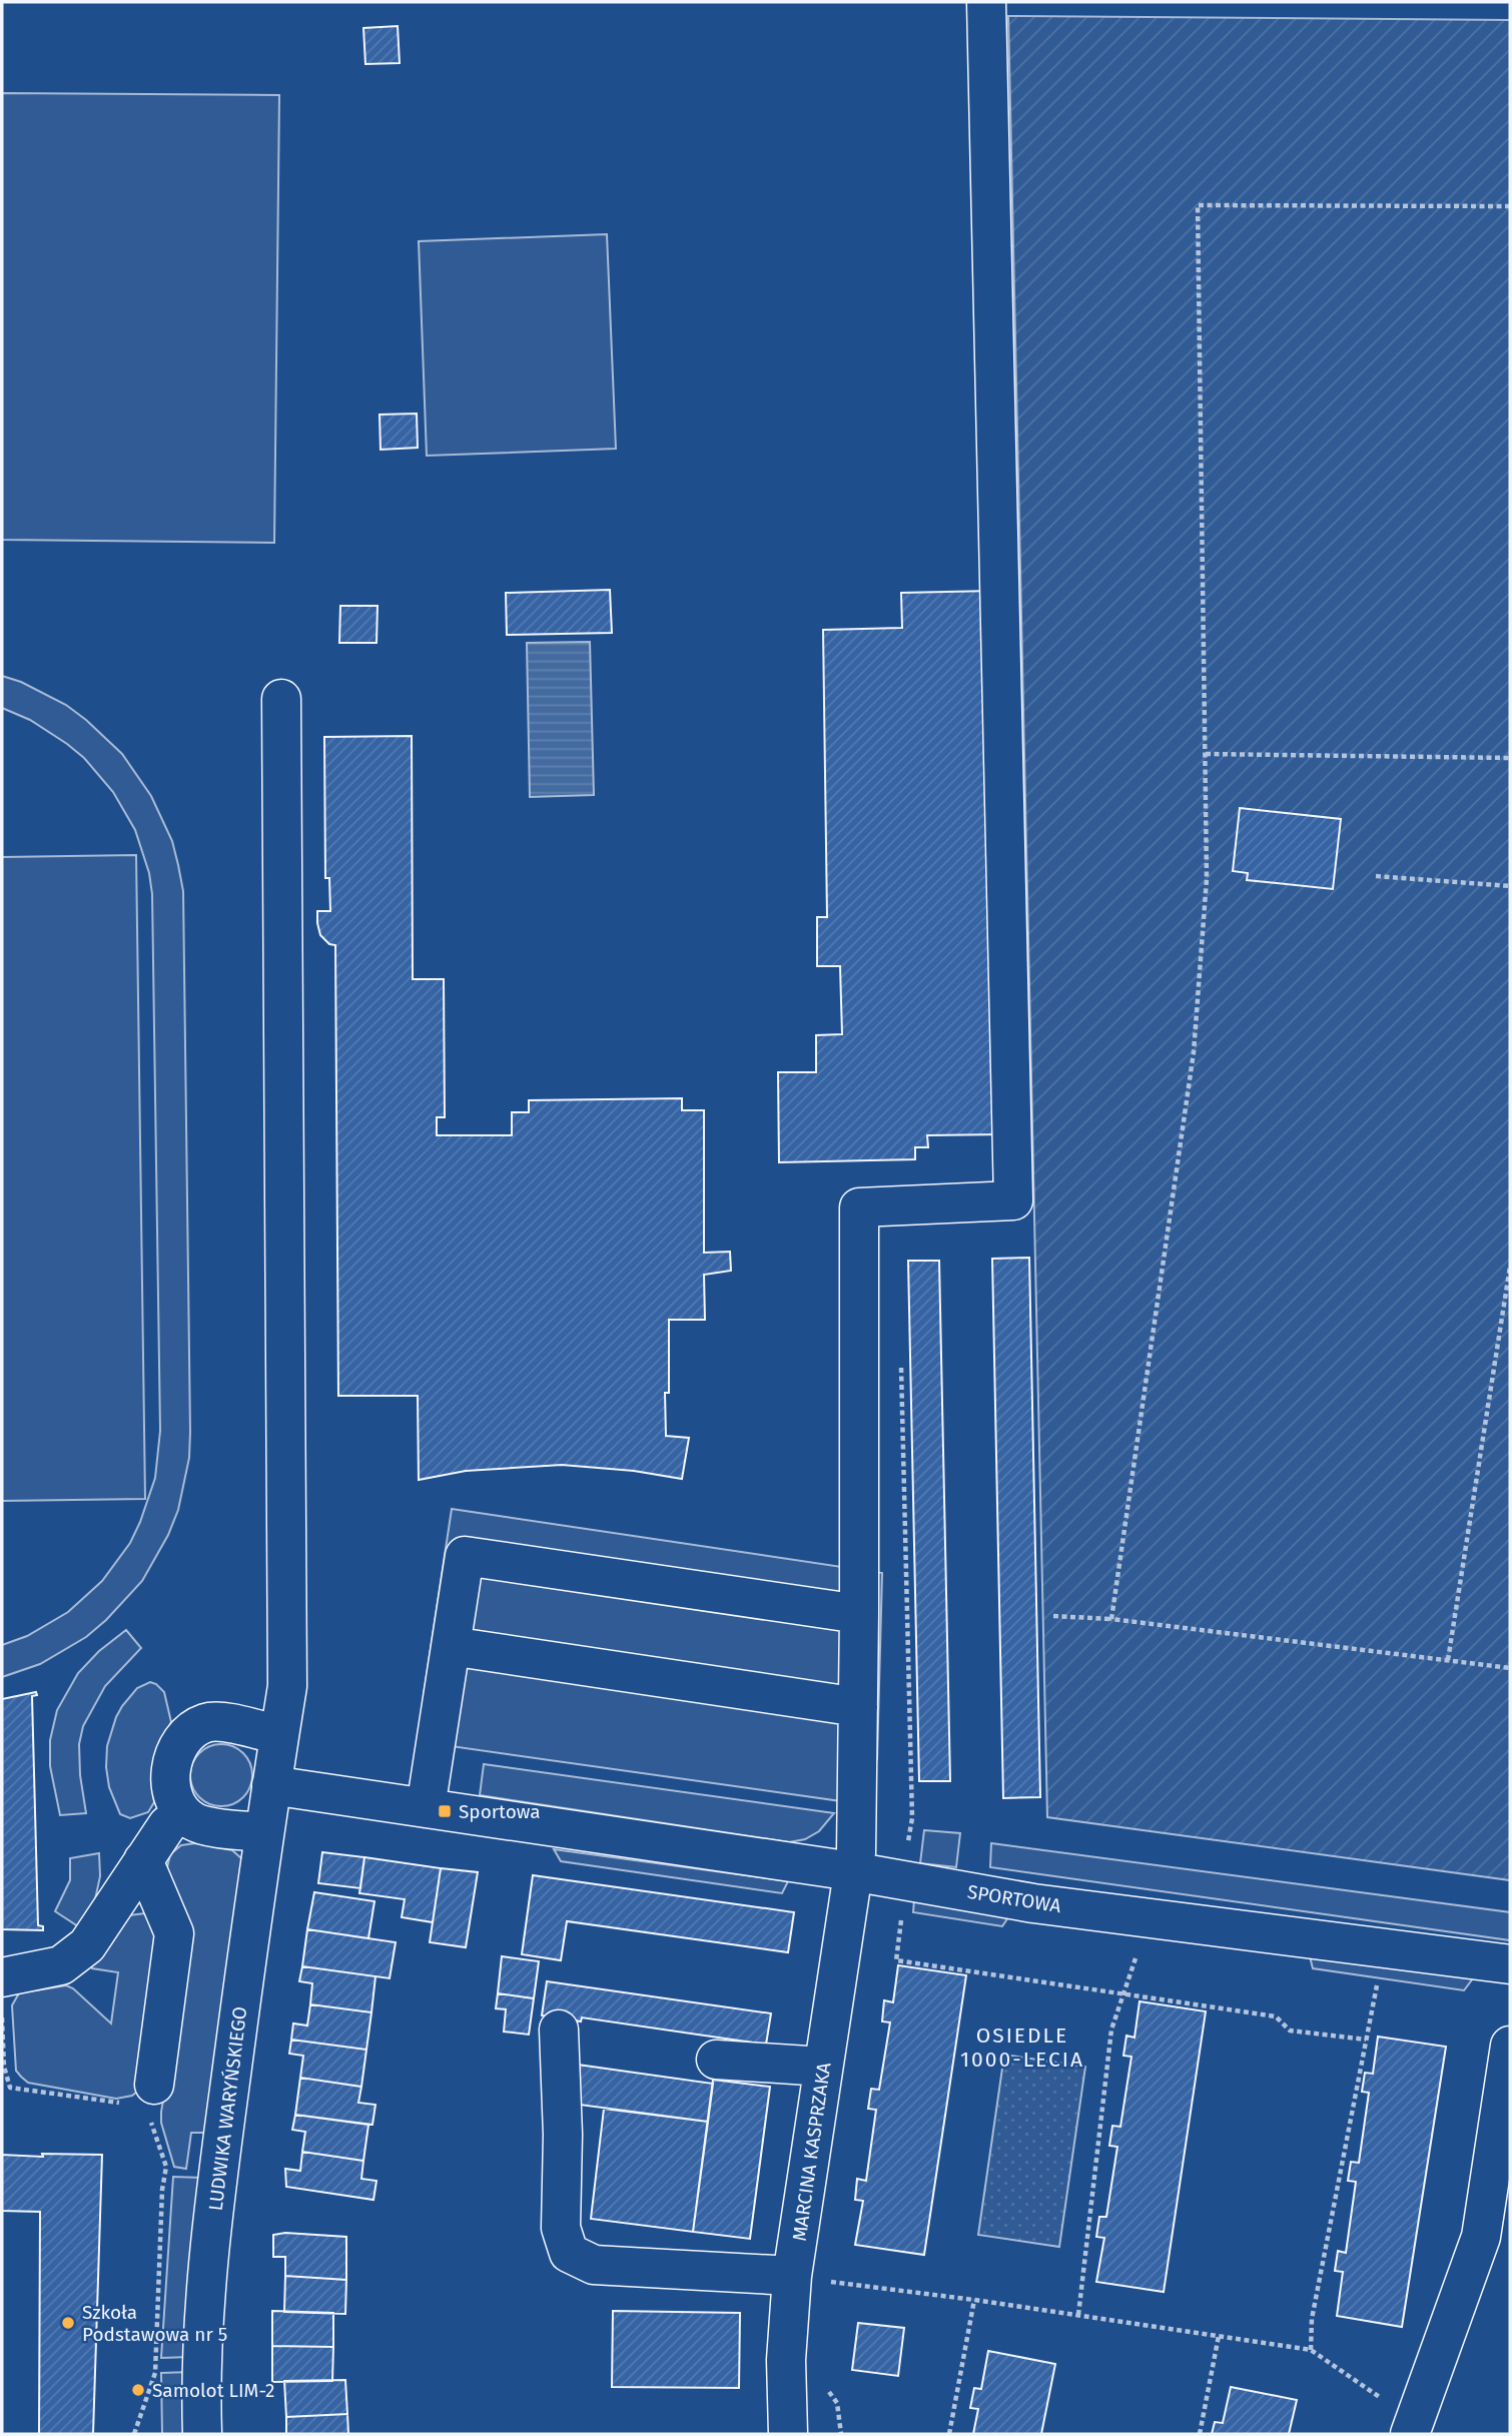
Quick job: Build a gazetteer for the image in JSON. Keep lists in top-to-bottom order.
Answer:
{
  "streets": {
    "street": ["SPORTOWA", "LUDWIKA WARYŃSKIEGO", "MARCINA KASPRZAKA"]
  },
  "crossings": [
    ["SPORTOWA", "LUDWIKA WARYŃSKIEGO"],
    ["SPORTOWA", "MARCINA KASPRZAKA"]
  ],
  "districts": ["OSIEDLE 1000-LECIA"],
  "places": {
    "transit": ["Sportowa"],
    "other": ["Szkoła Podstawowa nr 5", "Samolot LIM-2"]
  }
}
